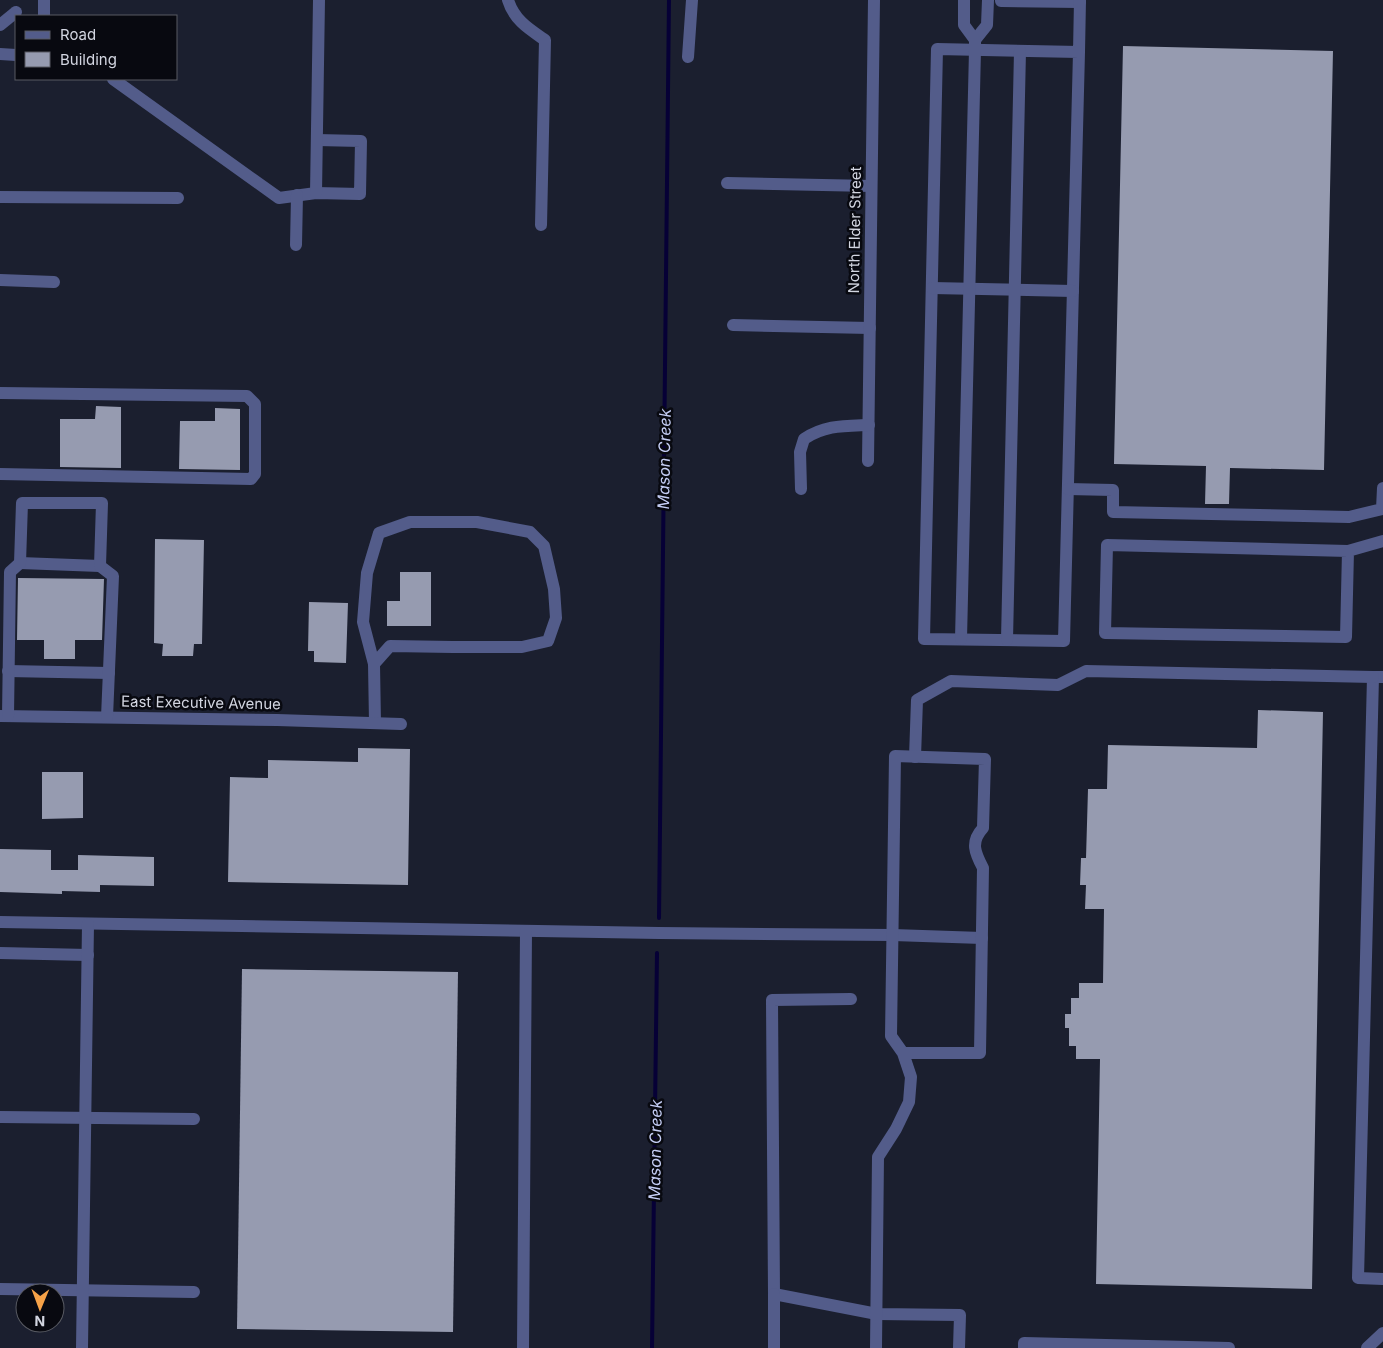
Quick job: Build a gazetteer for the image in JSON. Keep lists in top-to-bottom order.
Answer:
{
  "streets": {
    "street": ["North Elder Street", "East Executive Avenue"]
  },
  "water": ["Mason Creek"],
  "legend": ["Road", "Building"],
  "north": "bottom"
}
